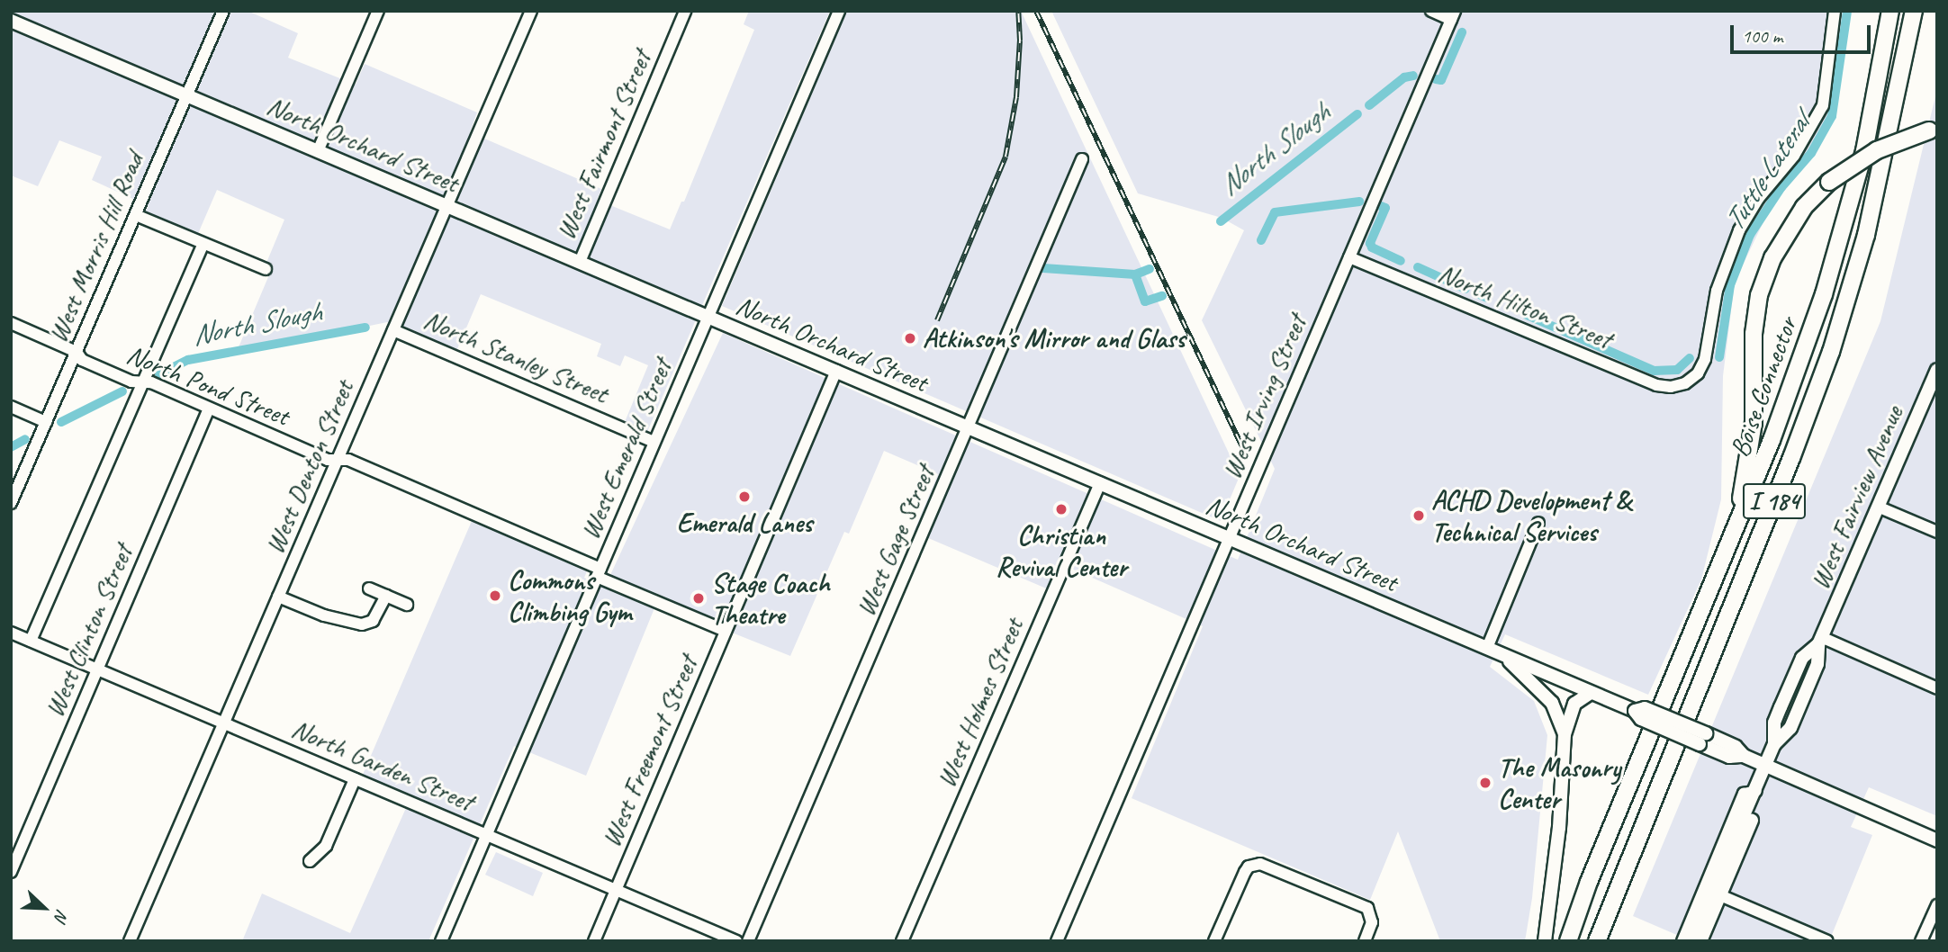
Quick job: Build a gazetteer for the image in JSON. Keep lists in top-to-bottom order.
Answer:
{
  "streets": {
    "highway": ["Boise Connector", "I 184"],
    "main road": ["North Orchard Street", "West Fairview Avenue"],
    "street": [
      "West Fairmont Street",
      "West Morris Hill Road",
      "North Hilton Street",
      "North Stanley Street",
      "North Pond Street",
      "West Irving Street",
      "West Emerald Street",
      "West Denton Street",
      "West Gage Street",
      "West Clinton Street",
      "West Holmes Street",
      "West Freemont Street",
      "North Garden Street"
    ]
  },
  "crossings": [
    ["North Orchard Street", "West Fairmont Street"],
    ["North Orchard Street", "West Morris Hill Road"],
    ["North Orchard Street", "West Irving Street"],
    ["North Orchard Street", "West Emerald Street"],
    ["North Orchard Street", "West Denton Street"],
    ["North Orchard Street", "West Fairview Avenue"],
    ["North Orchard Street", "West Gage Street"],
    ["North Orchard Street", "West Holmes Street"],
    ["North Orchard Street", "West Freemont Street"],
    ["West Morris Hill Road", "North Pond Street"],
    ["North Hilton Street", "West Irving Street"],
    ["North Stanley Street", "West Emerald Street"],
    ["North Stanley Street", "West Denton Street"],
    ["North Pond Street", "West Emerald Street"],
    ["North Pond Street", "West Denton Street"],
    ["North Pond Street", "West Clinton Street"],
    ["North Pond Street", "West Freemont Street"],
    ["West Emerald Street", "North Garden Street"],
    ["West Denton Street", "North Garden Street"],
    ["West Clinton Street", "North Garden Street"],
    ["West Freemont Street", "North Garden Street"]
  ],
  "water": ["North Slough", "Tuttle Lateral"],
  "places": [
    "Atkinson's Mirror and Glass",
    "Emerald Lanes",
    "Christian Revival Center",
    "ACHD Development & Technical Services",
    "Commons Climbing Gym",
    "Stage Coach Theatre",
    "The Masonry Center"
  ],
  "scale_bar": "100 m",
  "north": "bottom right"
}
